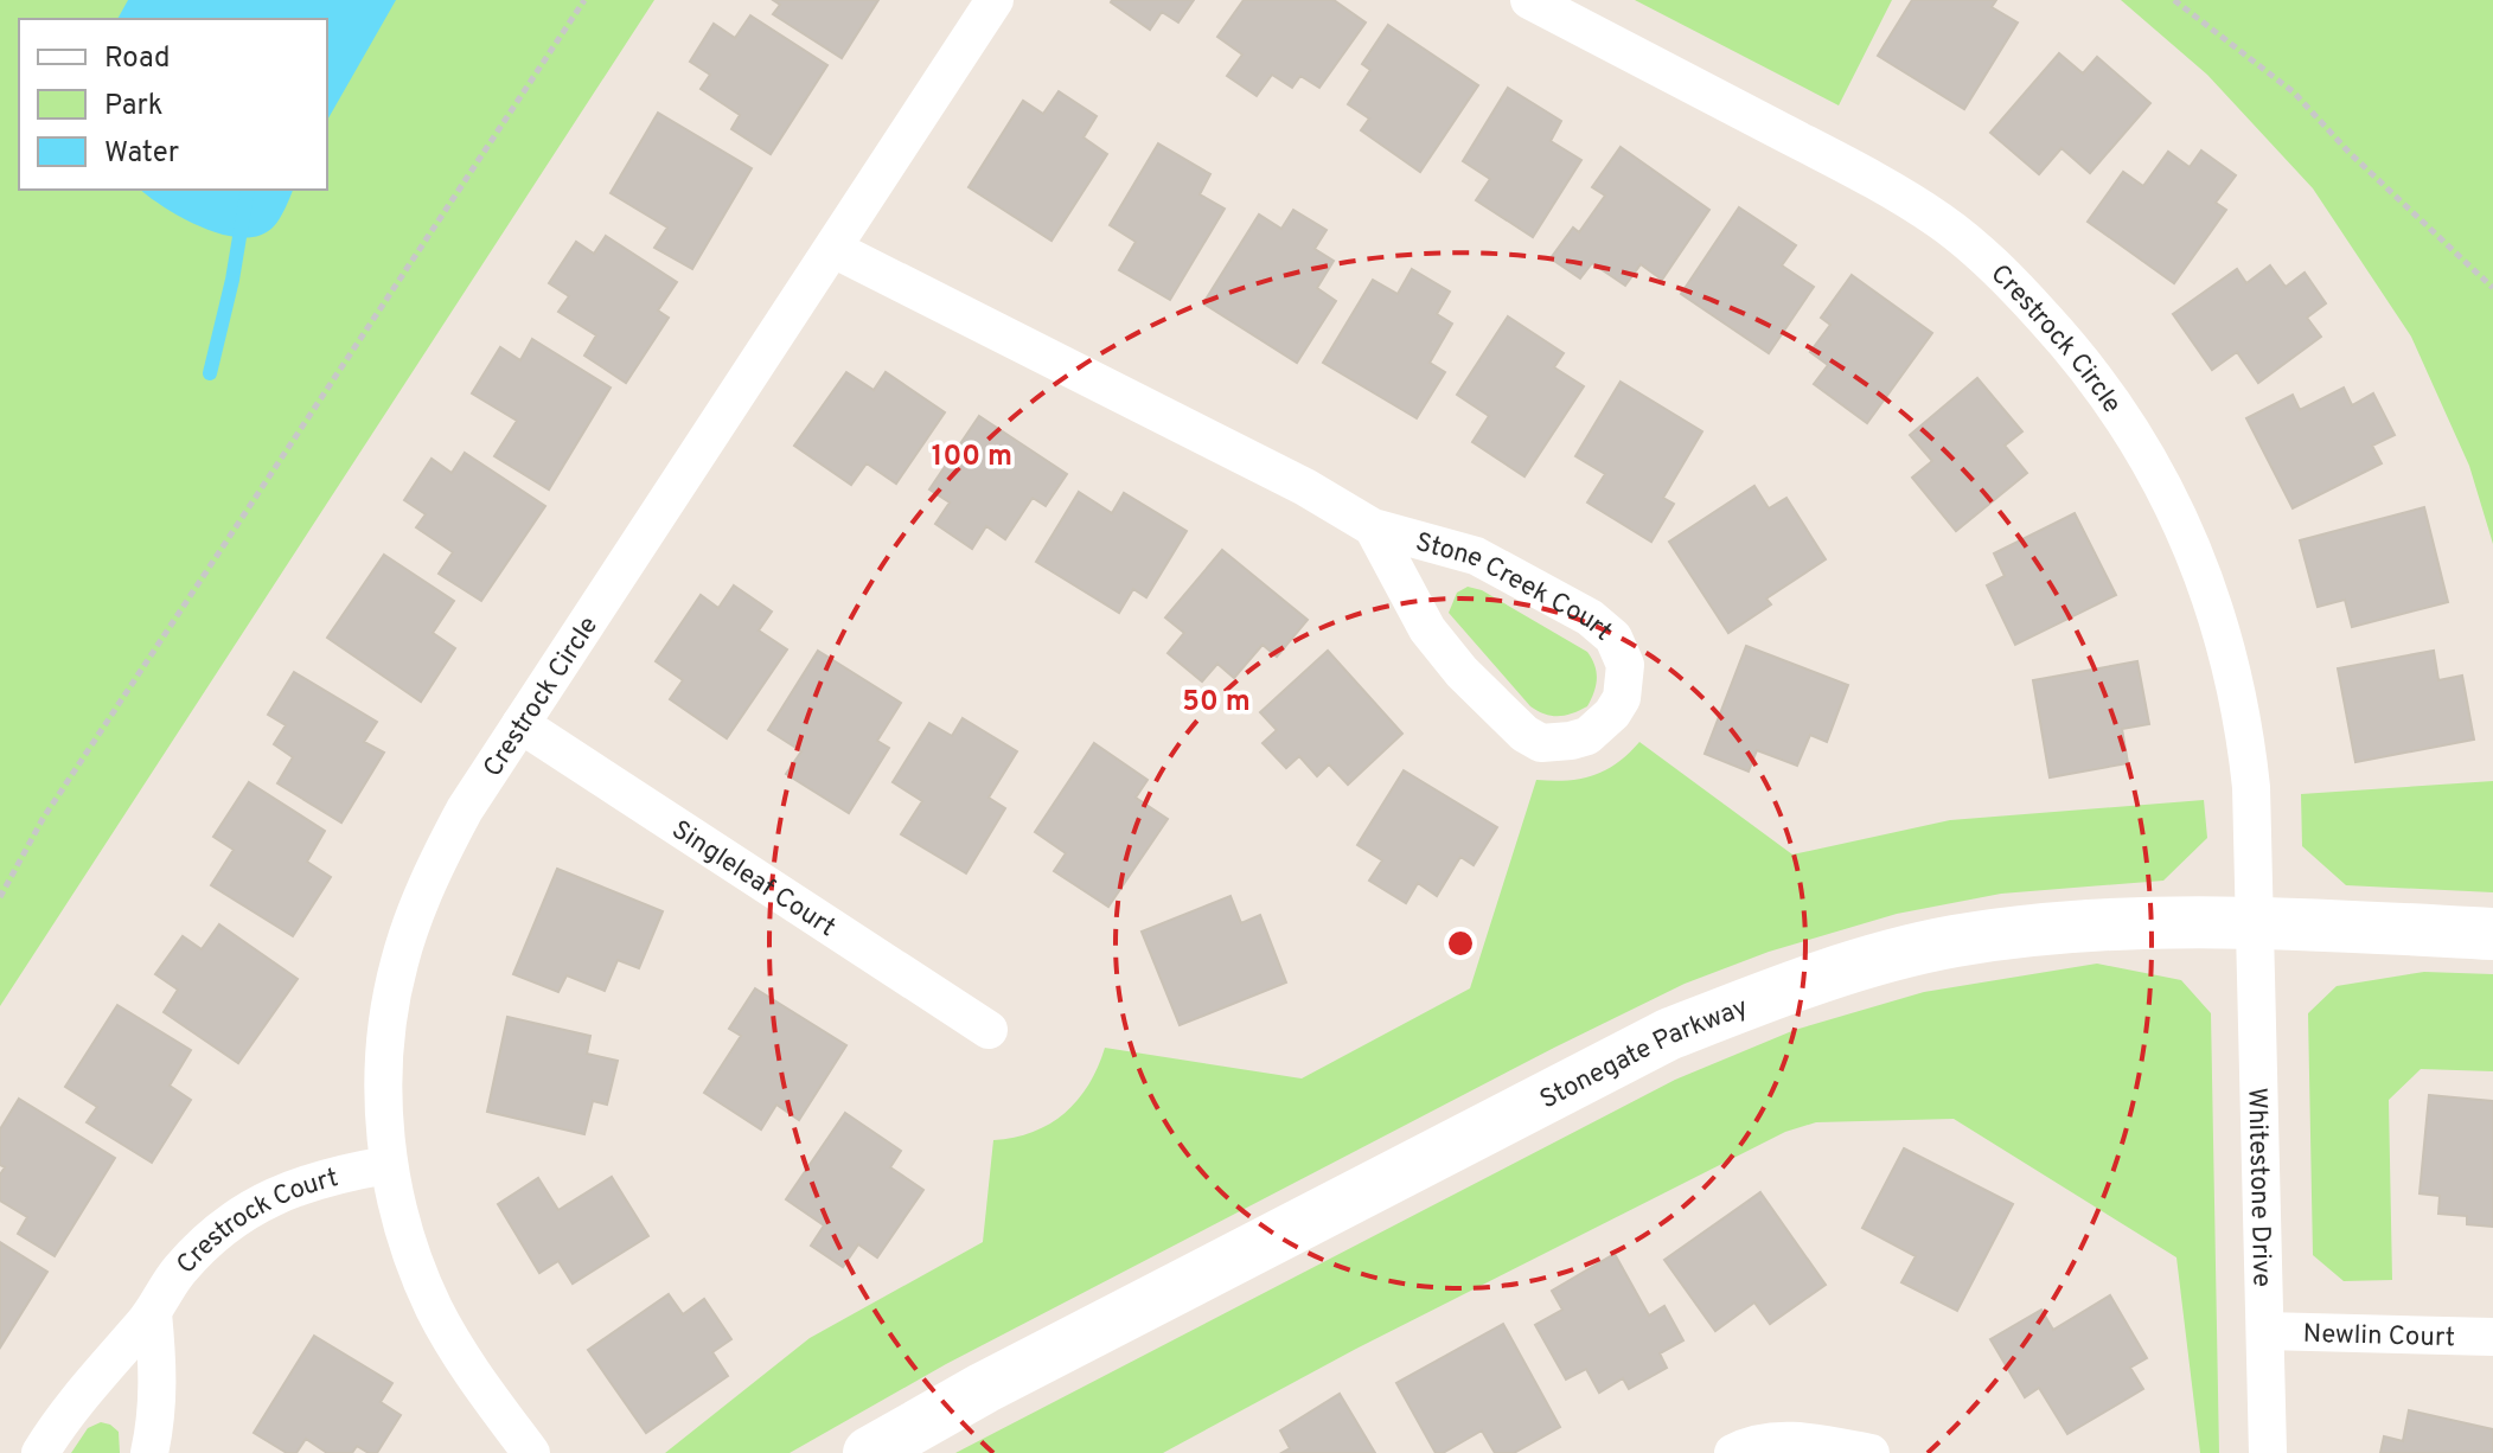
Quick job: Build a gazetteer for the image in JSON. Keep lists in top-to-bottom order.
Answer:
{
  "streets": {
    "street": [
      "Crestrock Circle",
      "Stone Creek Court",
      "Singleleaf Court",
      "Stonegate Parkway",
      "Whitestone Drive",
      "Crestrock Court",
      "Newlin Court"
    ]
  },
  "crossings": [
    ["Crestrock Circle", "Stone Creek Court"],
    ["Crestrock Circle", "Singleleaf Court"],
    ["Crestrock Circle", "Stonegate Parkway"],
    ["Crestrock Circle", "Whitestone Drive"],
    ["Crestrock Circle", "Crestrock Court"],
    ["Stonegate Parkway", "Whitestone Drive"],
    ["Whitestone Drive", "Newlin Court"]
  ],
  "legend": ["Road", "Park", "Water"],
  "rings": ["100 m", "50 m"]
}
